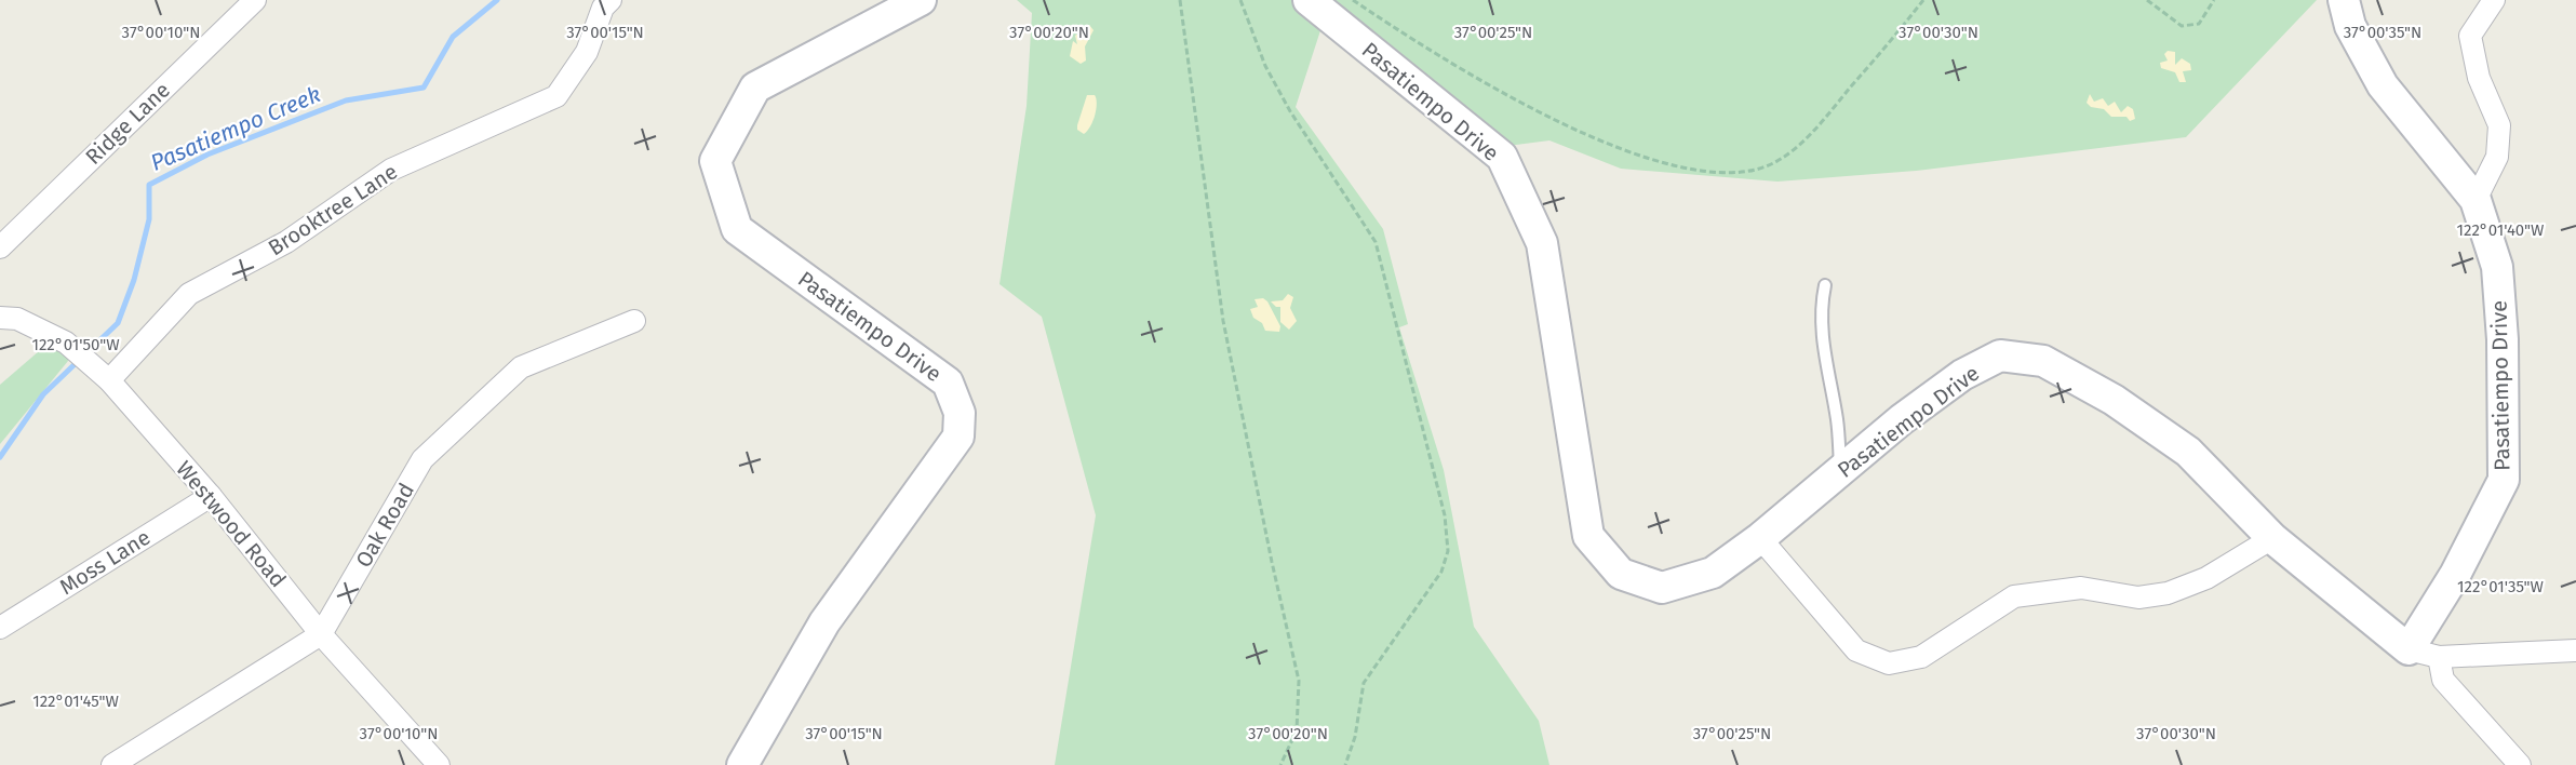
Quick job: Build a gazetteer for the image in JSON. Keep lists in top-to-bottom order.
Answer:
{
  "streets": {
    "street": [
      "Pasatiempo Drive",
      "Ridge Lane",
      "Brooktree Lane",
      "Westwood Road",
      "Oak Road",
      "Moss Lane"
    ]
  },
  "crossings": [
    ["Brooktree Lane", "Westwood Road"],
    ["Westwood Road", "Oak Road"],
    ["Westwood Road", "Moss Lane"]
  ],
  "water": ["Pasatiempo Creek"],
  "coordinates": [
    "37°00'10\"N",
    "37°00'15\"N",
    "37°00'20\"N",
    "37°00'25\"N",
    "37°00'30\"N",
    "37°00'35\"N",
    "122°01'40\"W",
    "122°01'50\"W",
    "122°01'35\"W",
    "122°01'45\"W"
  ]
}
